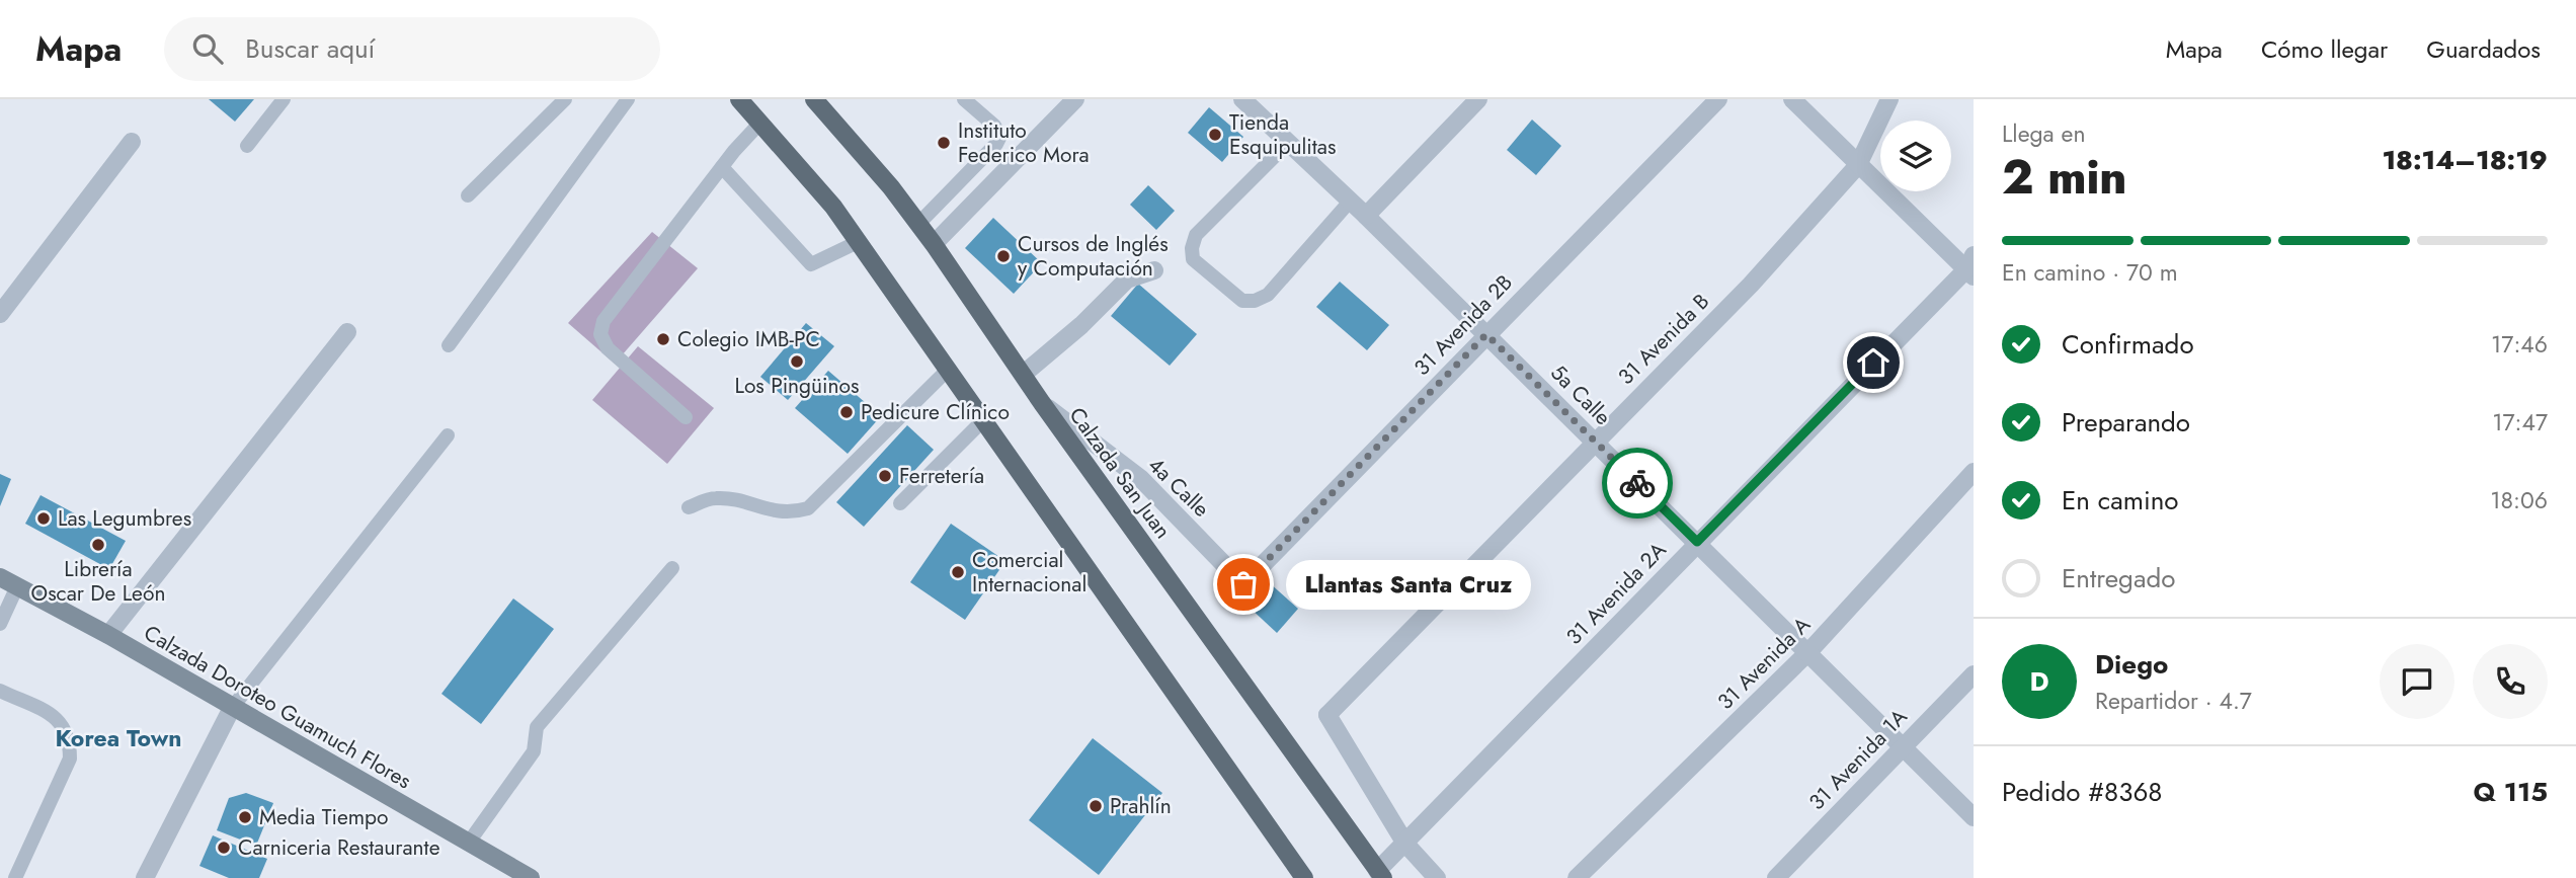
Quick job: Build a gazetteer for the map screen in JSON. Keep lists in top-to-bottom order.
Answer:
{
  "streets": {
    "main road": ["Calzada San Juan", "Calzada Doroteo Guamuch Flores"],
    "street": [
      "31 Avenida 2B",
      "31 Avenida B",
      "5a Calle",
      "4a Calle",
      "31 Avenida 2A",
      "31 Avenida A",
      "31 Avenida 1A"
    ]
  },
  "crossings": [
    ["31 Avenida 2B", "5a Calle"],
    ["31 Avenida 2B", "4a Calle"],
    ["31 Avenida B", "5a Calle"],
    ["31 Avenida B", "31 Avenida 2A"],
    ["5a Calle", "31 Avenida 2A"],
    ["5a Calle", "31 Avenida A"],
    ["5a Calle", "31 Avenida 1A"],
    ["Calzada San Juan", "4a Calle"],
    ["Calzada San Juan", "31 Avenida 2A"]
  ],
  "districts": ["Korea Town"],
  "places": [
    "Tienda Esquipulitas",
    "Instituto Federico Mora",
    "Cursos de Inglés y Computación",
    "Colegio IMB-PC",
    "Los Pingüinos",
    "Pedicure Clínico",
    "Ferretería",
    "Las Legumbres",
    "Librería Oscar De León",
    "Comercial Internacional",
    "Llantas Santa Cruz",
    "Prahlín",
    "Media Tiempo",
    "Carniceria Restaurante"
  ],
  "page": {
    "header": "Mapa",
    "search": "Buscar aquí",
    "nav": ["Mapa", "Cómo llegar", "Guardados"],
    "heading": ["2 min", "Llega en", "18:14–18:19"],
    "panel": [
      "Diego",
      "Repartidor · 4.7",
      "Pedido #8368",
      "Q 115"
    ],
    "bar": "En camino · 70 m",
    "list": [
      ["Confirmado", "17:46"],
      ["Preparando", "17:47"],
      ["En camino", "18:06"],
      "Entregado"
    ],
    "bubble": "Llantas Santa Cruz",
    "round": "D"
  }
}
